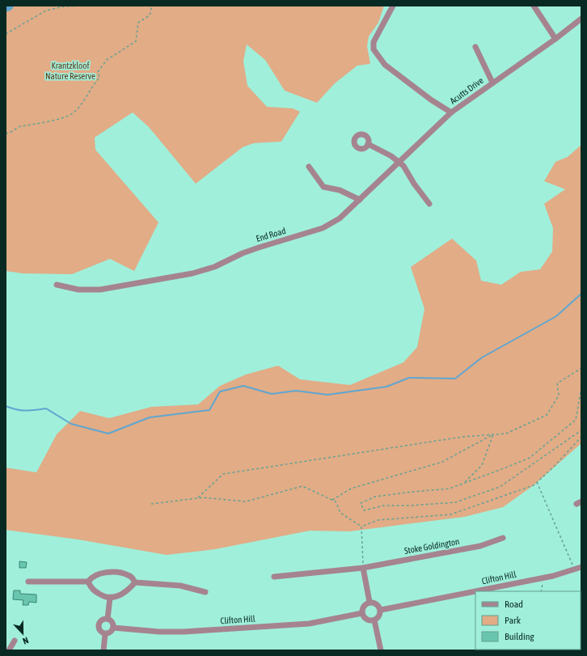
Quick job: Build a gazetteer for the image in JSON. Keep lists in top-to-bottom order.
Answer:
{
  "streets": {
    "street": [
      "Acutts Drive",
      "End Road",
      "Stoke Goldington",
      "Clifton Hill"
    ]
  },
  "crossings": [
    ["Acutts Drive", "End Road"]
  ],
  "parks": ["Krantzkloof Nature Reserve"],
  "legend": ["Road", "Park", "Building"],
  "north": "bottom"
}
